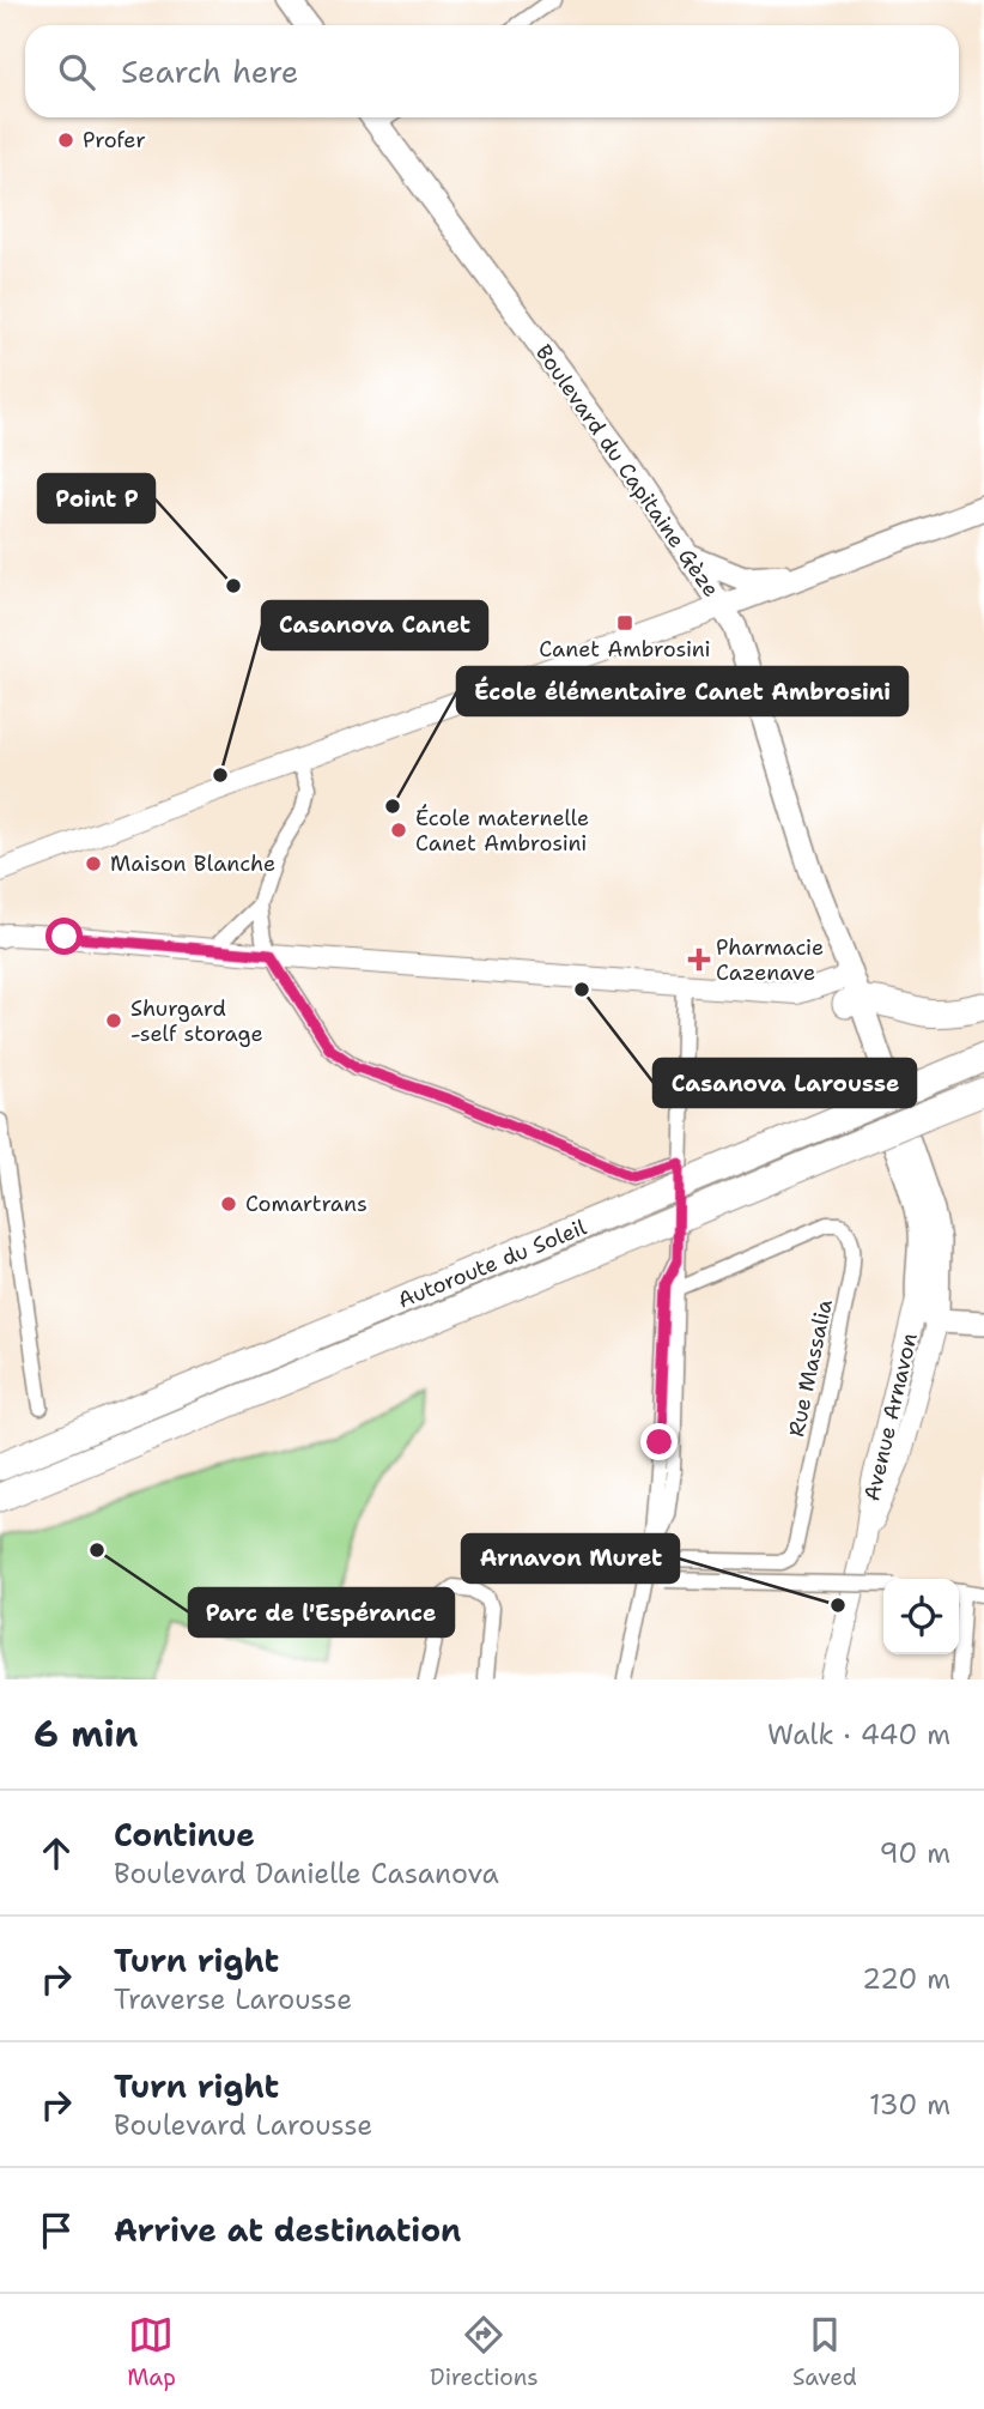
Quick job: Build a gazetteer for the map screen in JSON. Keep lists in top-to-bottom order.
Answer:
{
  "streets": {
    "highway": ["Autoroute du Soleil"],
    "main road": ["Boulevard du Capitaine Gèze"],
    "street": ["Rue Massalia", "Avenue Arnavon"]
  },
  "places": {
    "other": [
      "Profer",
      "Point P",
      "Casanova Canet",
      "École élémentaire Canet Ambrosini",
      "École maternelle Canet Ambrosini",
      "Maison Blanche",
      "Casanova Larousse",
      "Shurgard -self storage",
      "Comartrans",
      "Parc de l'Espérance",
      "Arnavon Muret"
    ],
    "transit": ["Canet Ambrosini"],
    "health": ["Pharmacie Cazenave"]
  },
  "page": {
    "search": "Search here",
    "heading": ["6 min", "Walk · 440 m"],
    "list": [
      ["Continue", "Boulevard Danielle Casanova", "90 m"],
      ["Turn right", "Traverse Larousse", "220 m"],
      ["Turn right", "Boulevard Larousse", "130 m"],
      "Arrive at destination"
    ],
    "nav": ["Map", "Directions", "Saved"]
  }
}
